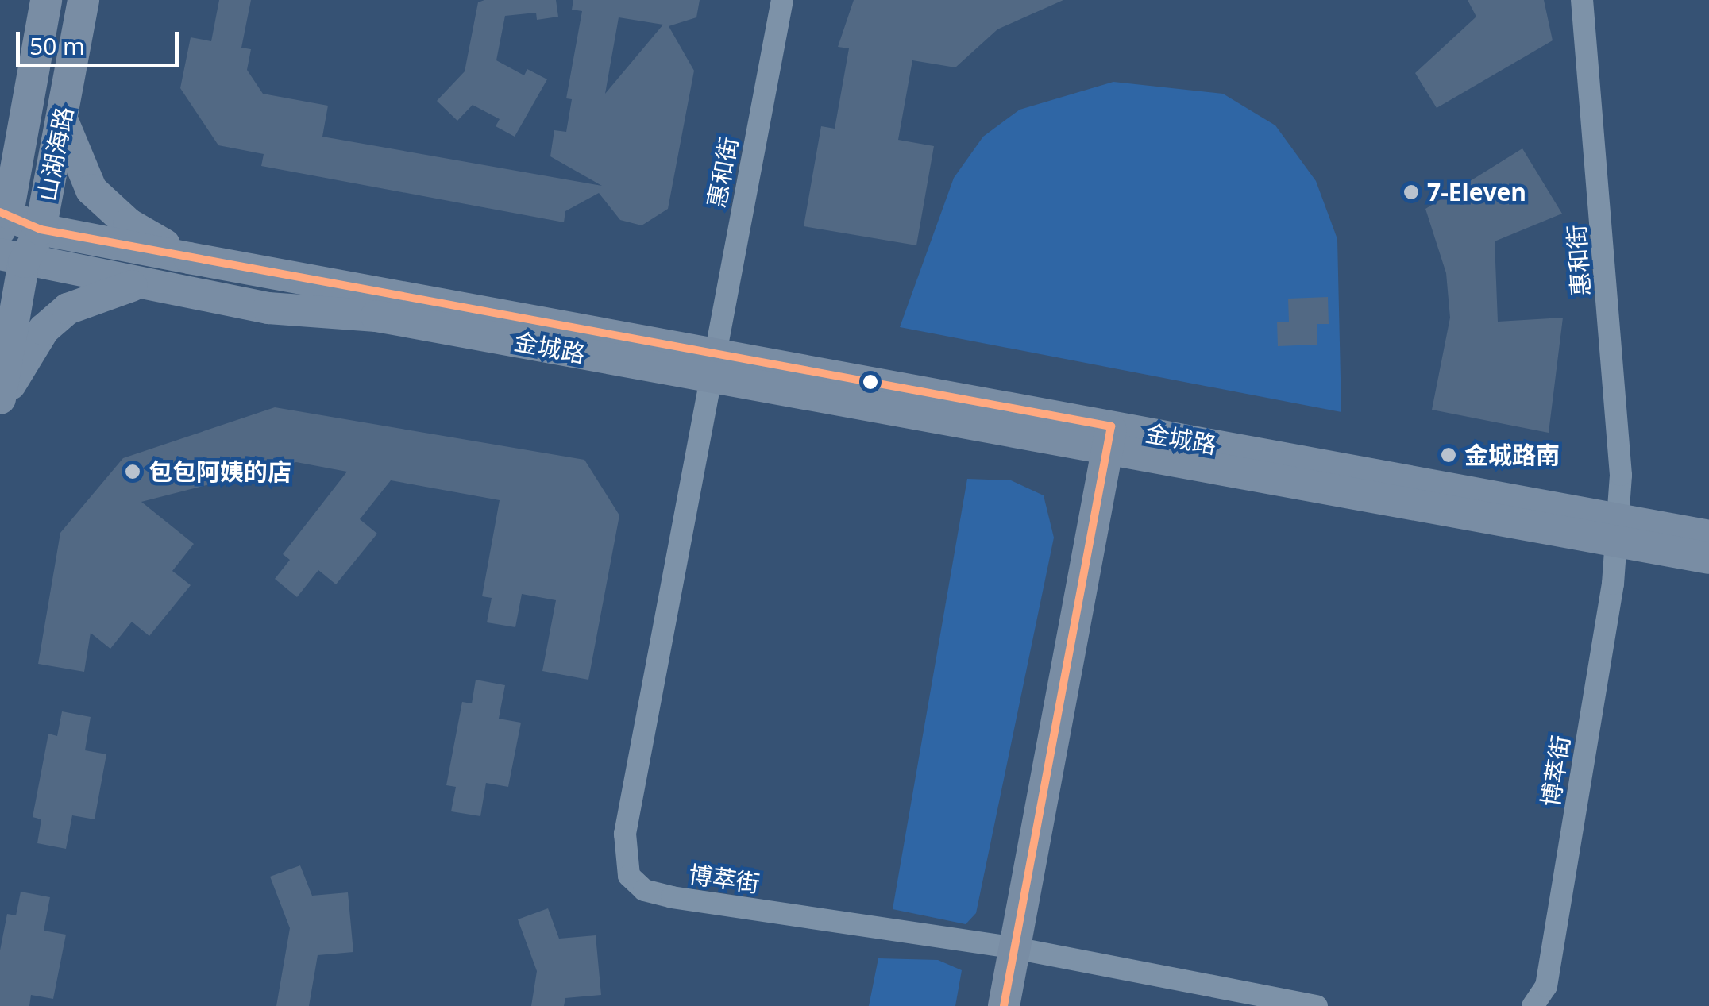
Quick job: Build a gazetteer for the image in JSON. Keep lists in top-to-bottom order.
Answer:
{
  "streets": {
    "street": [
      "山湖海路",
      "惠和街",
      "金城路",
      "博萃街"
    ]
  },
  "crossings": [
    ["山湖海路", "金城路"],
    ["惠和街", "金城路"],
    ["惠和街", "博萃街"],
    ["金城路", "博萃街"]
  ],
  "places": ["7-Eleven", "金城路南", "包包阿姨的店"],
  "scale_bar": "50 m"
}
